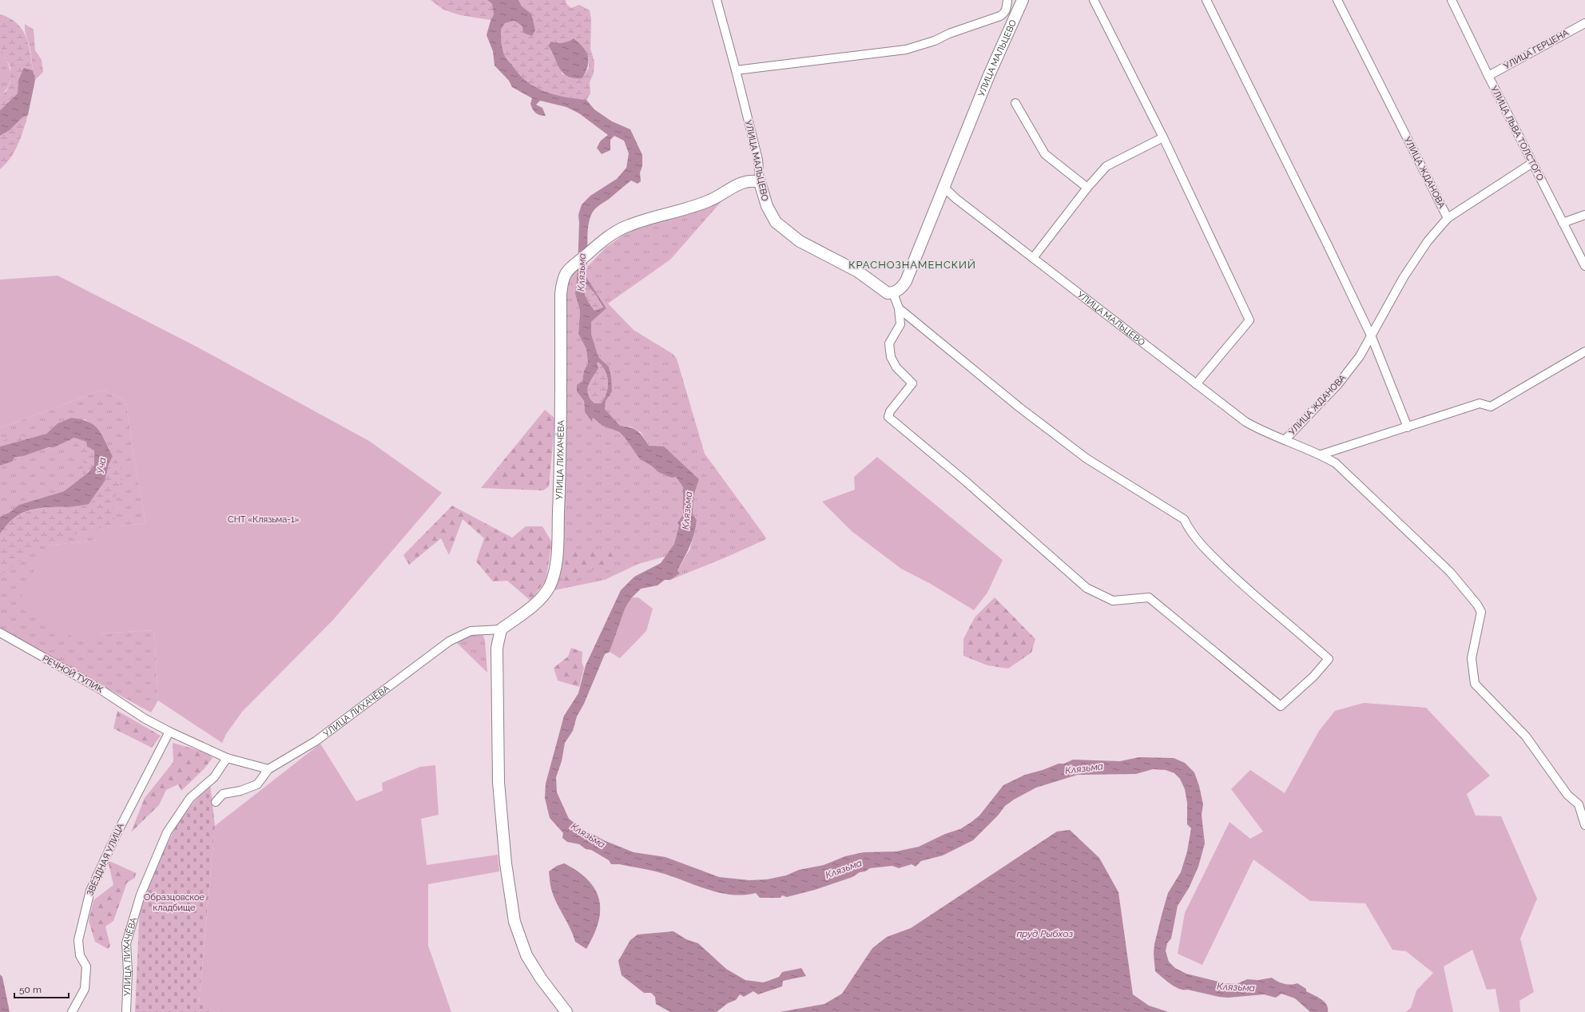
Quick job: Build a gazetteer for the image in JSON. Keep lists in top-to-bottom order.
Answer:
{
  "streets": {
    "street": [
      "УЛИЦА ГЕРЦЕНА",
      "УЛИЦА МАЛЬЦЕВО",
      "УЛИЦА ЛЬВА ТОЛСТОГО",
      "УЛИЦА ЖДАНОВА",
      "УЛИЦА ЛИХАЧЁВА",
      "РЕЧНОЙ ТУПИК",
      "ЗВЁЗДНАЯ УЛИЦА"
    ]
  },
  "crossings": [
    ["УЛИЦА ГЕРЦЕНА", "УЛИЦА ЛЬВА ТОЛСТОГО"],
    ["УЛИЦА МАЛЬЦЕВО", "УЛИЦА ЖДАНОВА"],
    ["УЛИЦА МАЛЬЦЕВО", "УЛИЦА ЛИХАЧЁВА"],
    ["УЛИЦА ЛИХАЧЁВА", "РЕЧНОЙ ТУПИК"],
    ["РЕЧНОЙ ТУПИК", "ЗВЁЗДНАЯ УЛИЦА"]
  ],
  "districts": ["КРАСНОЗНАМЕНСКИЙ"],
  "water": ["Клязьма", "Уча", "пруд Рыбхоз"],
  "parks": ["СНТ «Клязьма-1»", "Образцовское кладбище"],
  "scale_bar": "50 m"
}
